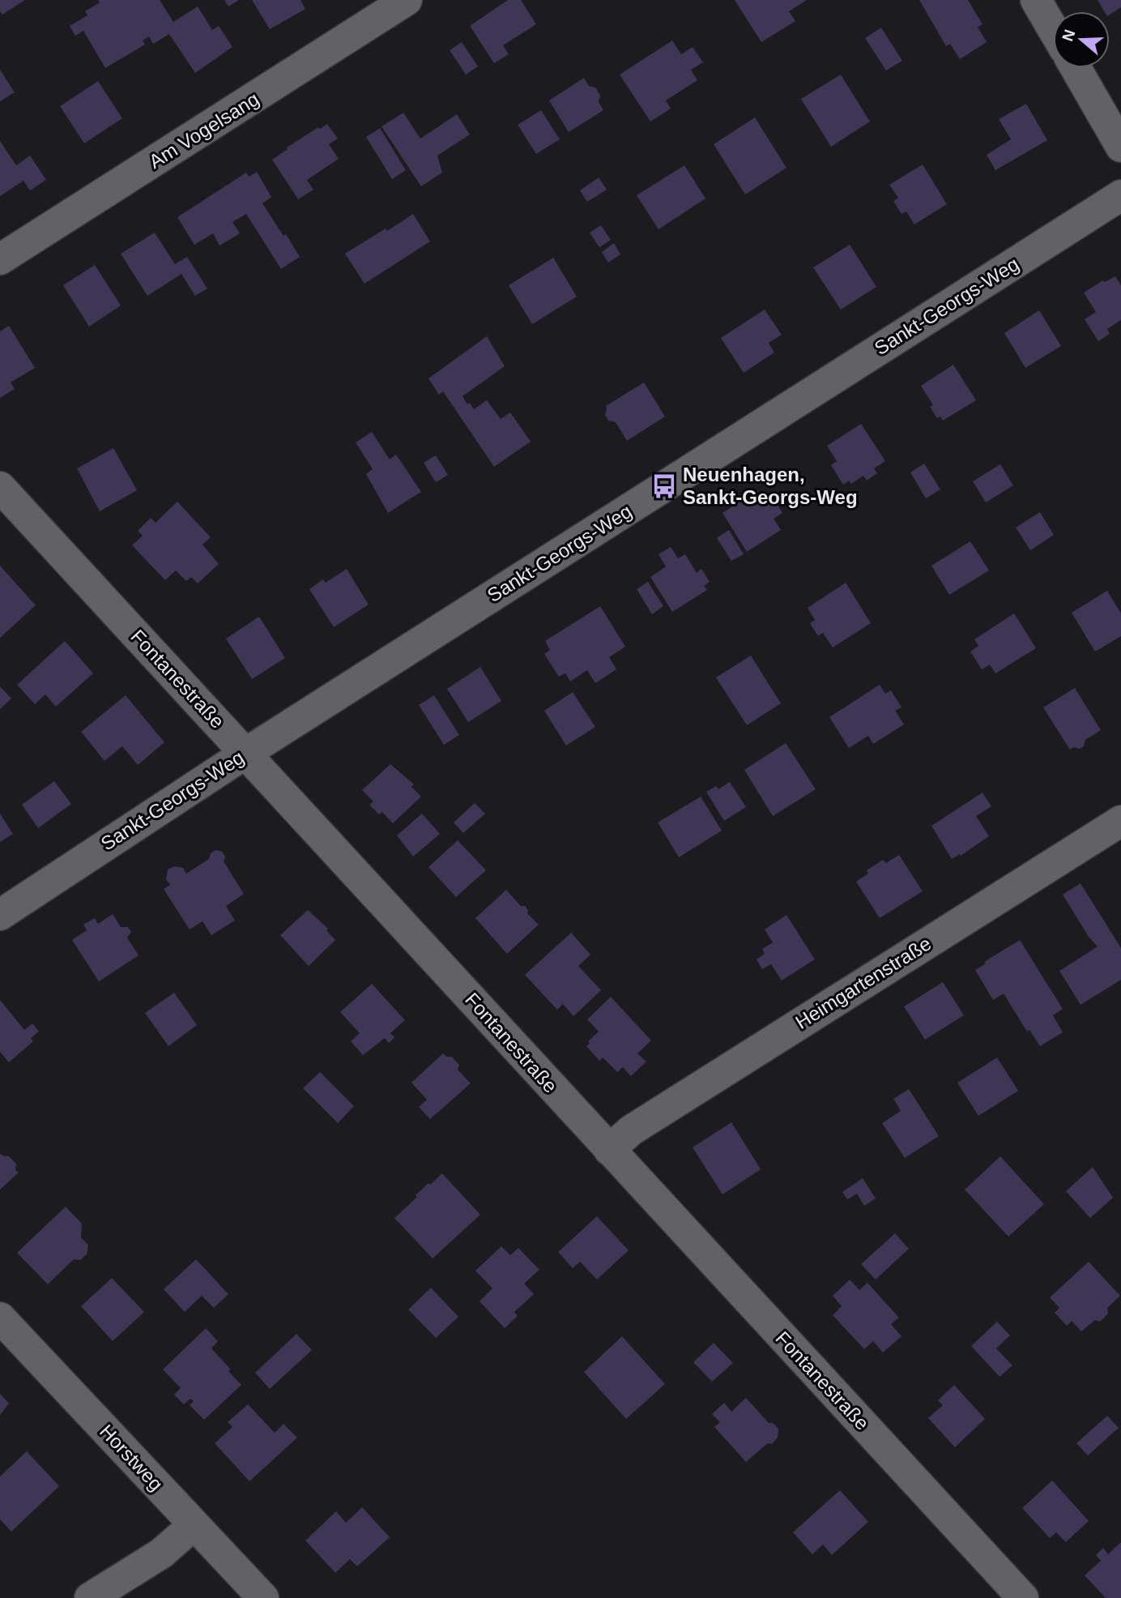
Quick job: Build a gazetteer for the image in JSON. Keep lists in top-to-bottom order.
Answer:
{
  "streets": {
    "street": [
      "Am Vogelsang",
      "Sankt-Georgs-Weg",
      "Fontanestraße",
      "Heimgartenstraße",
      "Horstweg"
    ]
  },
  "crossings": [
    ["Sankt-Georgs-Weg", "Fontanestraße"],
    ["Fontanestraße", "Heimgartenstraße"]
  ],
  "places": {
    "bus stop": ["Neuenhagen, Sankt-Georgs-Weg"]
  },
  "north": "left"
}
